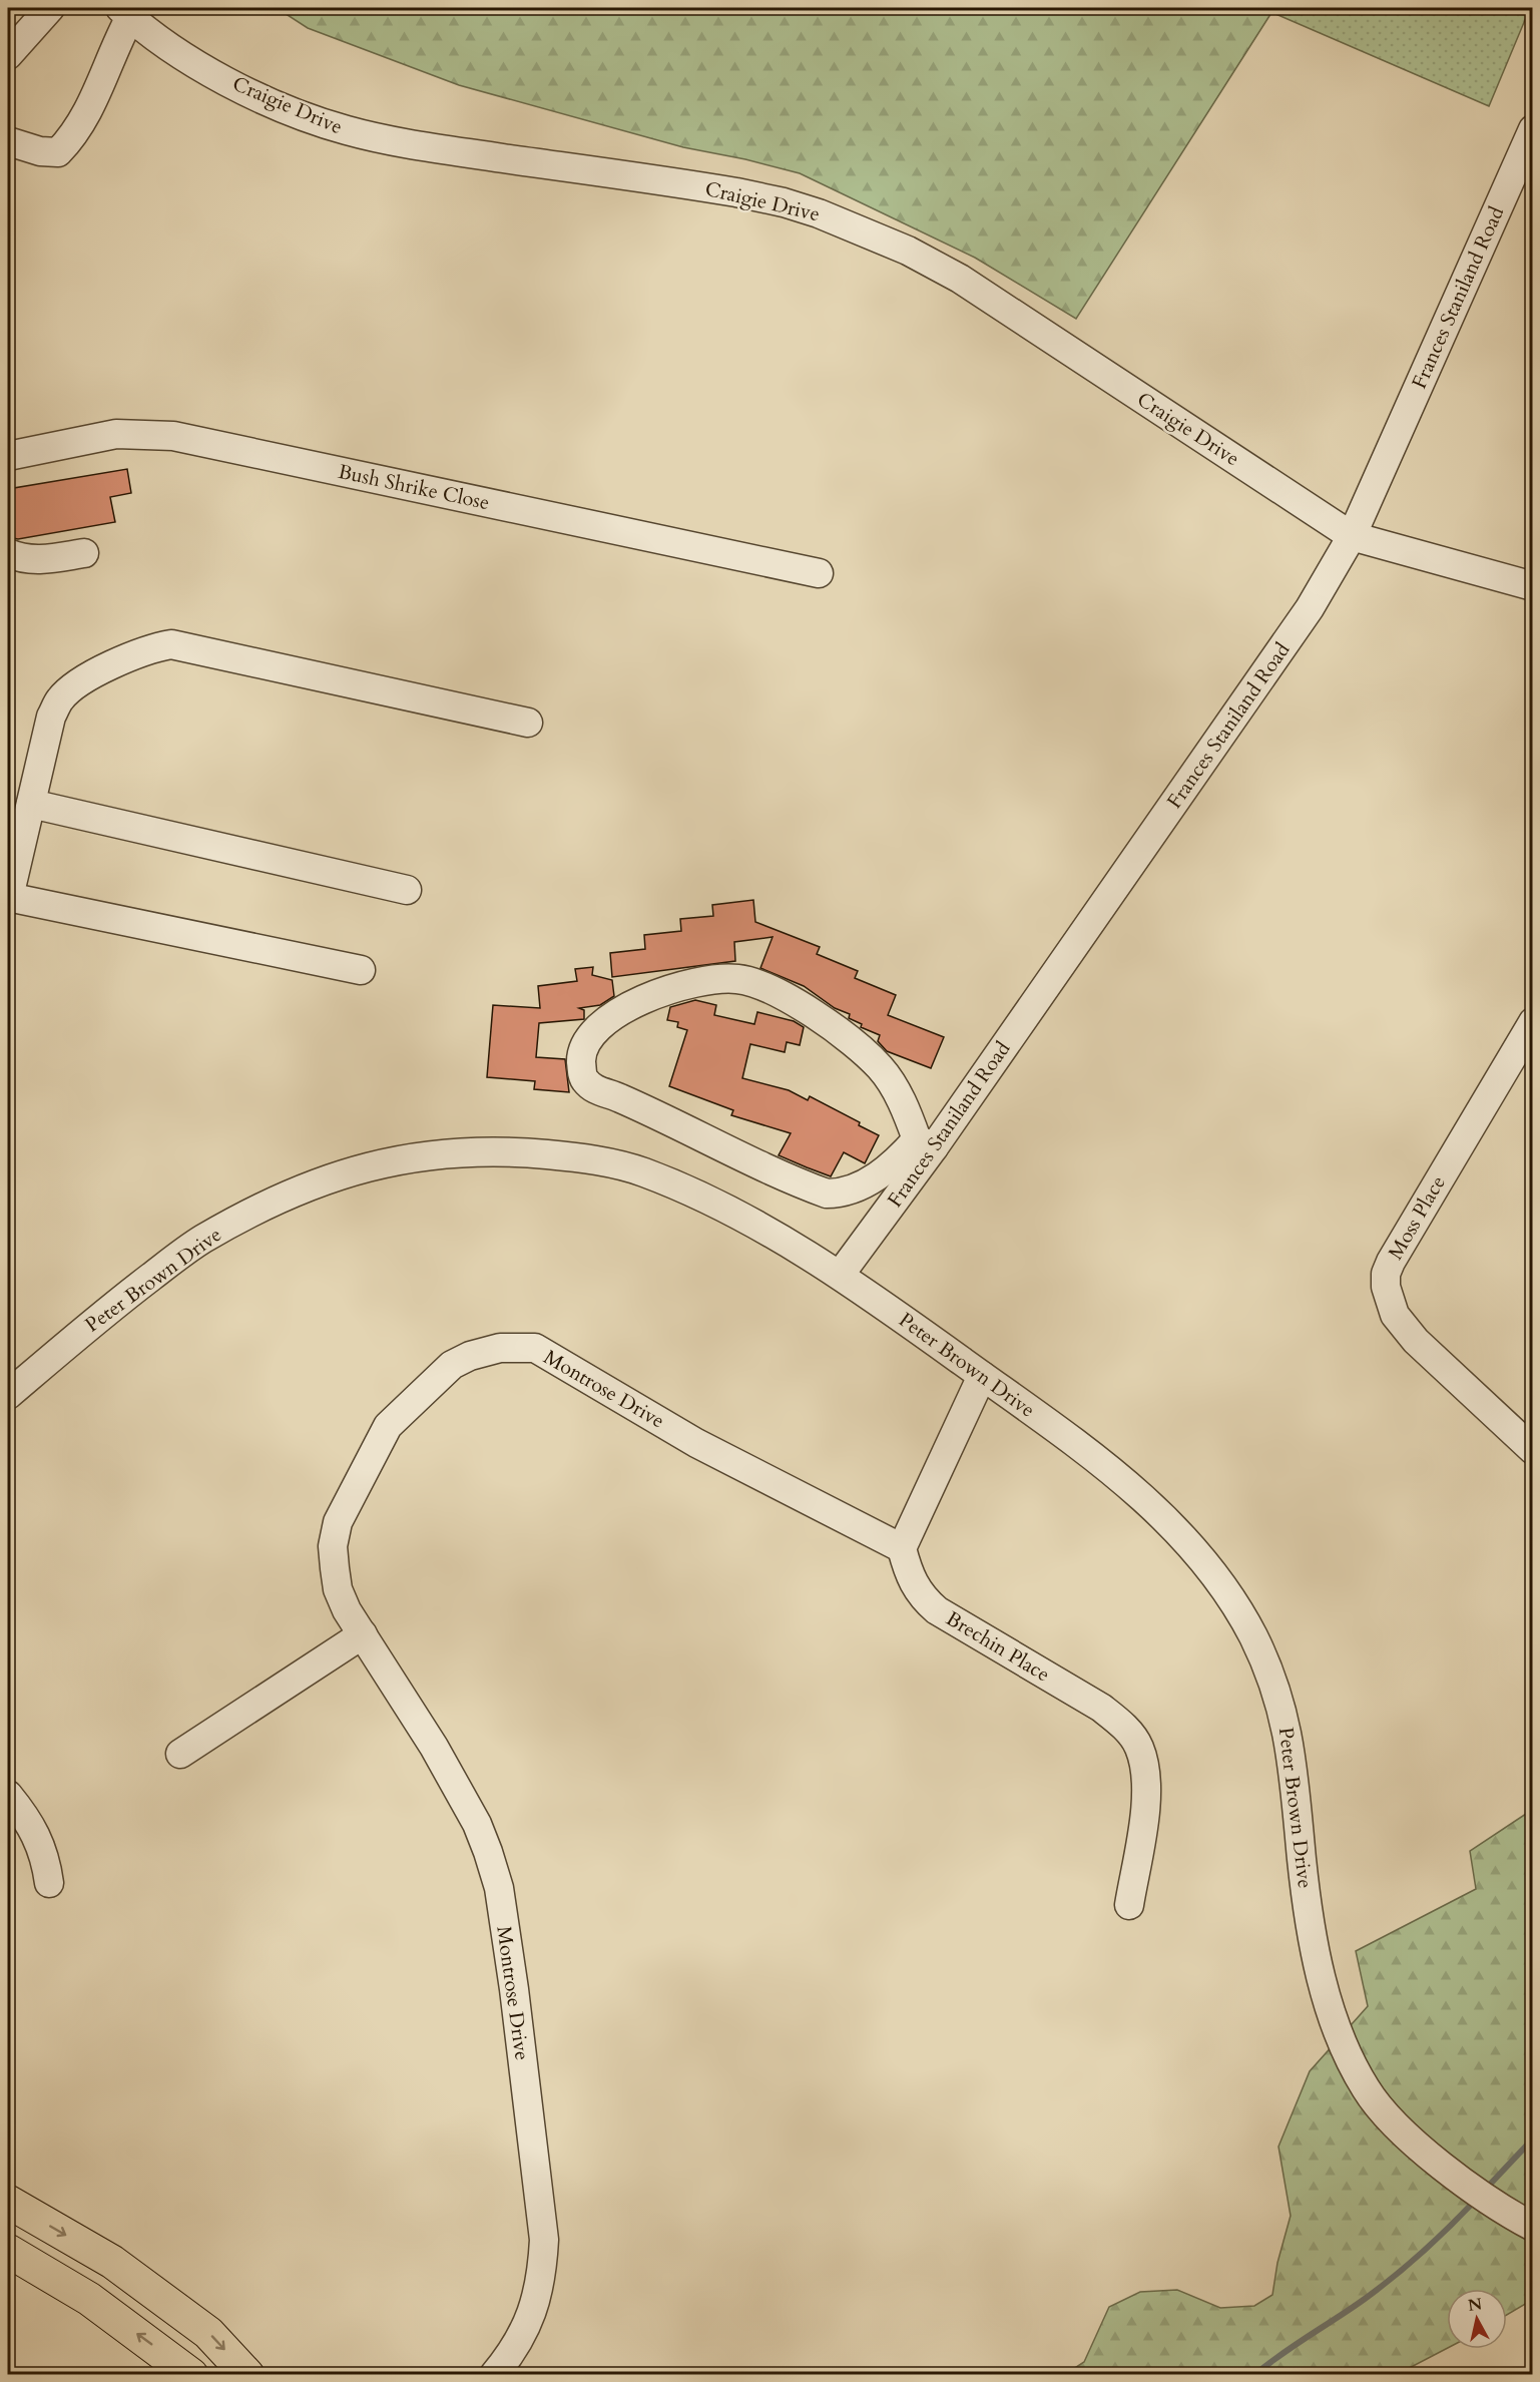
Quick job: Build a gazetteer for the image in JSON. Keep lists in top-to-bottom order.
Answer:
{
  "streets": {
    "street": [
      "Craigie Drive",
      "Frances Staniland Road",
      "Bush Shrike Close",
      "Moss Place",
      "Peter Brown Drive",
      "Montrose Drive",
      "Brechin Place"
    ]
  },
  "crossings": [
    ["Craigie Drive", "Frances Staniland Road"],
    ["Frances Staniland Road", "Peter Brown Drive"],
    ["Montrose Drive", "Brechin Place"]
  ],
  "north": "top"
}
